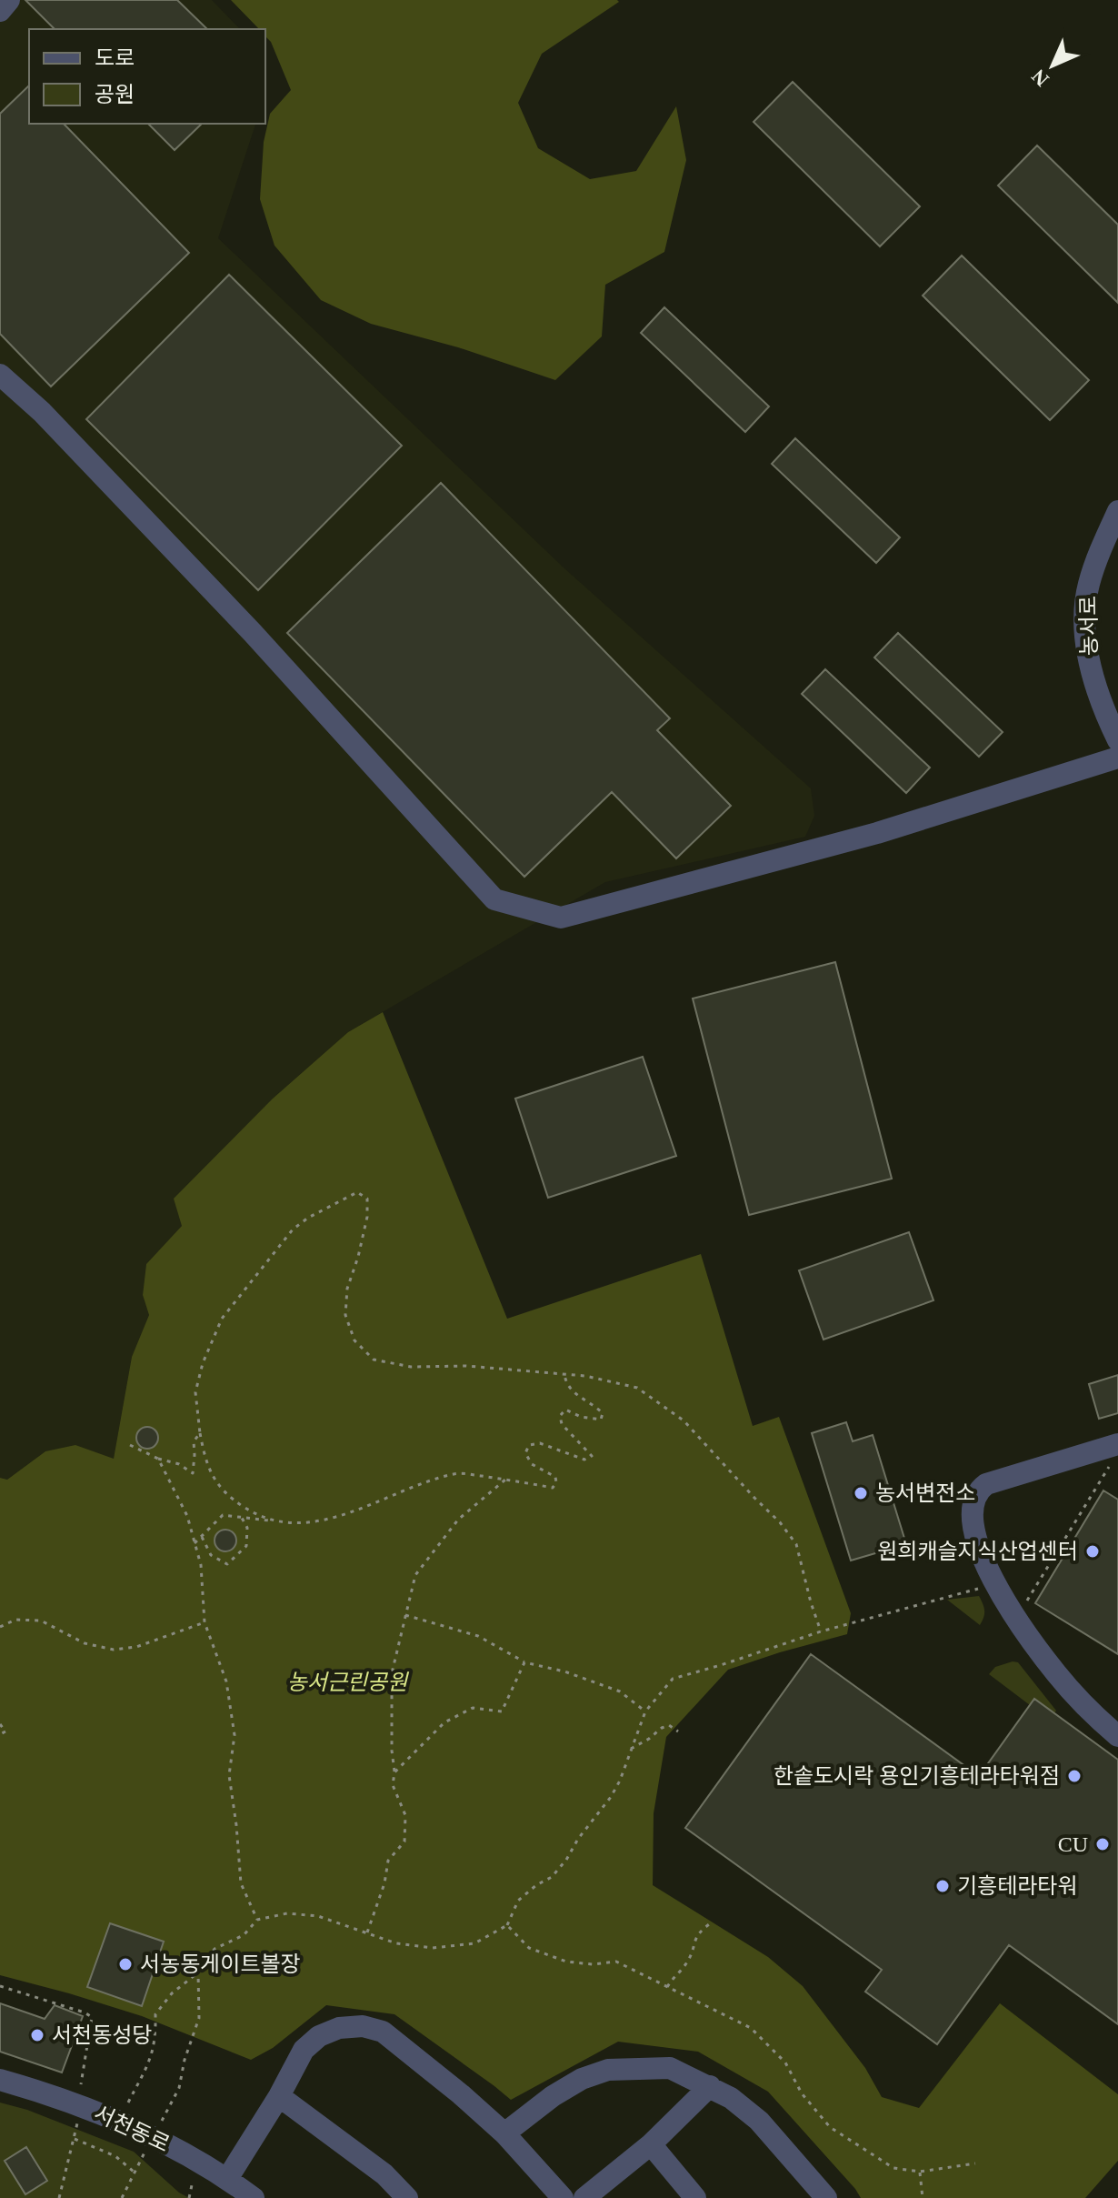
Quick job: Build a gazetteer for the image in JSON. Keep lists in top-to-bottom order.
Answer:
{
  "streets": {
    "street": ["농서로", "서천동로"]
  },
  "parks": ["농서근린공원"],
  "places": [
    "농서변전소",
    "원희캐슬지식산업센터",
    "한솥도시락 용인기흥테라타워점",
    "CU",
    "기흥테라타워",
    "서농동게이트볼장",
    "서천동성당"
  ],
  "legend": ["도로", "공원"],
  "north": "bottom left"
}
